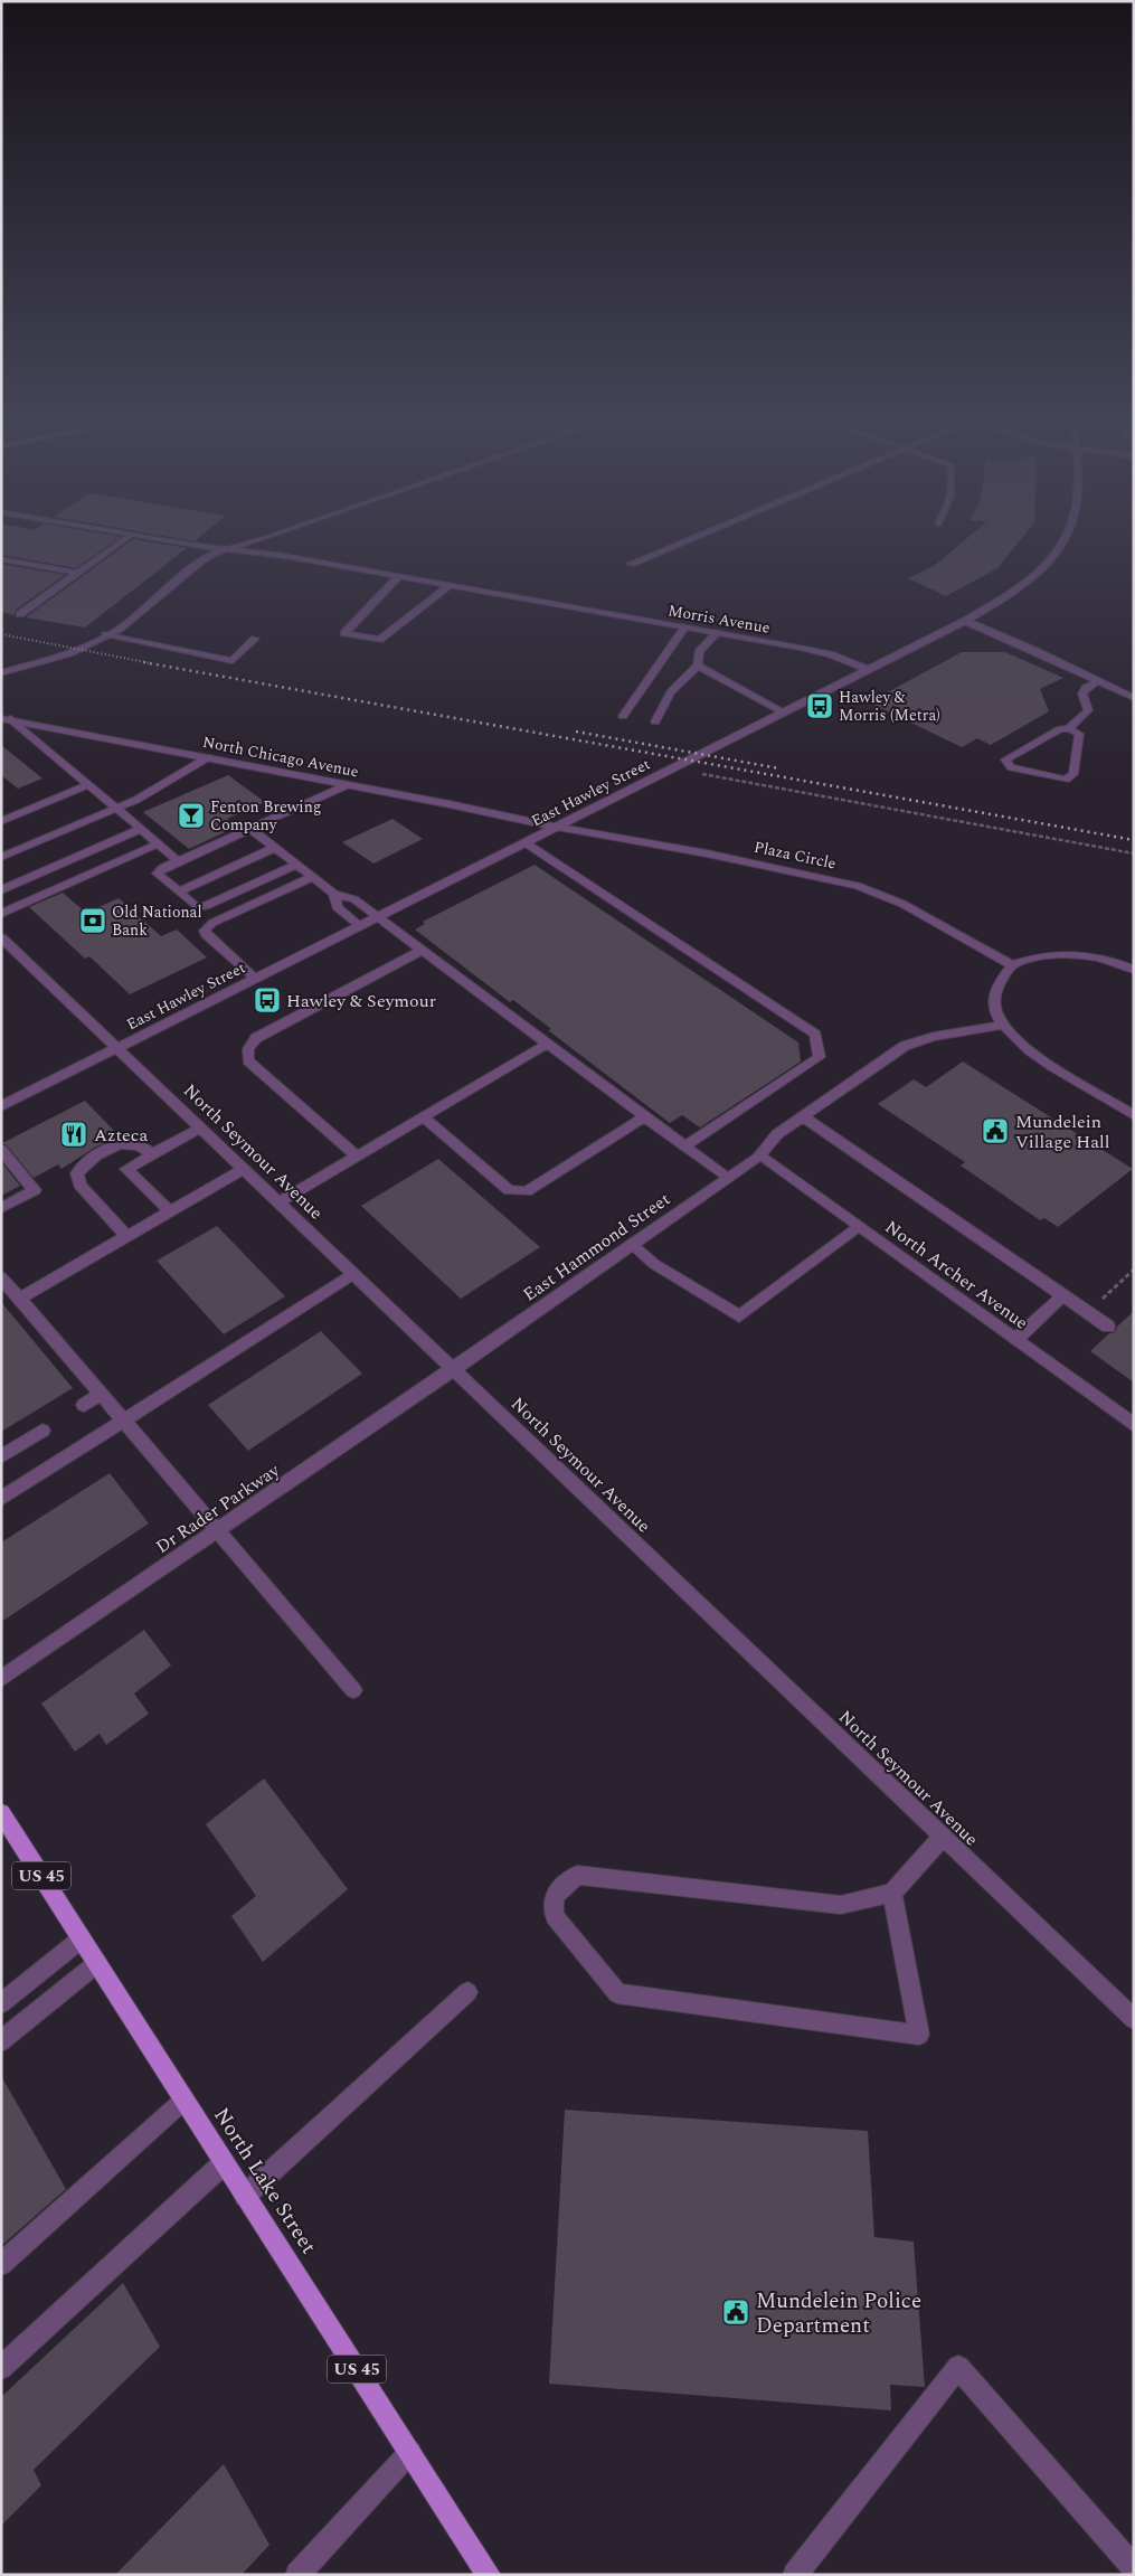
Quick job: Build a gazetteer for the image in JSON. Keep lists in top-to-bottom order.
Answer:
{
  "streets": {
    "main road": ["US 45", "North Lake Street"],
    "street": [
      "Morris Avenue",
      "North Chicago Avenue",
      "East Hawley Street",
      "Plaza Circle",
      "North Seymour Avenue",
      "East Hammond Street",
      "North Archer Avenue",
      "Dr Rader Parkway"
    ]
  },
  "crossings": [
    ["Morris Avenue", "East Hawley Street"],
    ["North Chicago Avenue", "East Hawley Street"],
    ["North Chicago Avenue", "Plaza Circle"],
    ["East Hawley Street", "Plaza Circle"],
    ["East Hawley Street", "North Seymour Avenue"],
    ["North Seymour Avenue", "East Hammond Street"],
    ["North Seymour Avenue", "Dr Rader Parkway"],
    ["East Hammond Street", "North Archer Avenue"],
    ["East Hammond Street", "Dr Rader Parkway"]
  ],
  "places": {
    "bus stop": ["Hawley & Morris (Metra)", "Hawley & Seymour"],
    "bar": ["Fenton Brewing Company"],
    "bank": ["Old National Bank"],
    "public building": ["Mundelein Village Hall", "Mundelein Police Department"],
    "restaurant": ["Azteca"]
  }
}
